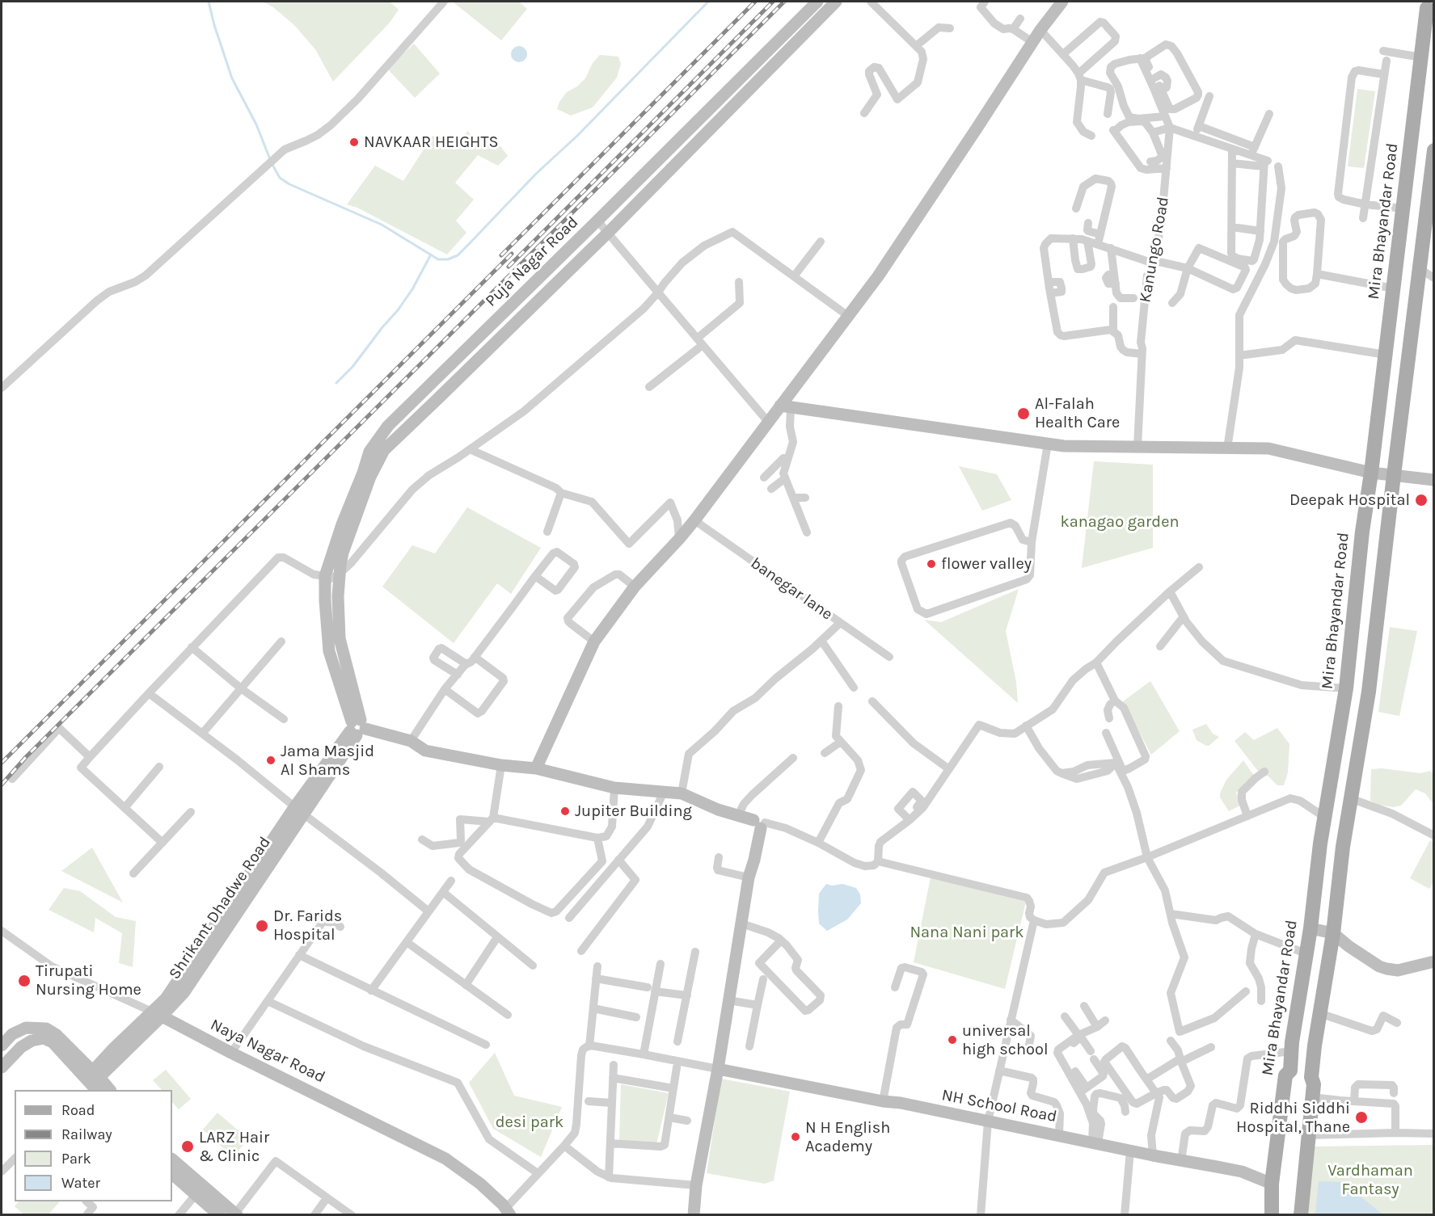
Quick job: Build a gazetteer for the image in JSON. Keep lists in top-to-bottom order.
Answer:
{
  "streets": {
    "main road": ["Mira Bhayandar Road"],
    "street": [
      "Kanungo Road",
      "Puja Nagar Road",
      "banegar lane",
      "Shrikant Dhadwe Road",
      "Naya Nagar Road",
      "NH School Road"
    ]
  },
  "crossings": [
    ["Mira Bhayandar Road", "NH School Road"],
    ["Puja Nagar Road", "Shrikant Dhadwe Road"],
    ["Shrikant Dhadwe Road", "Naya Nagar Road"]
  ],
  "parks": [
    "kanagao garden",
    "Nana Nani park",
    "desi park",
    "Vardhaman Fantasy"
  ],
  "places": [
    "NAVKAAR HEIGHTS",
    "Al-Falah Health Care",
    "Deepak Hospital",
    "flower valley",
    "Jama Masjid Al Shams",
    "Jupiter Building",
    "Dr. Farids Hospital",
    "Tirupati Nursing Home",
    "universal high school",
    "Riddhi Siddhi Hospital, Thane",
    "N H English Academy",
    "LARZ Hair & Clinic"
  ],
  "legend": [
    "Road",
    "Railway",
    "Park",
    "Water"
  ]
}
